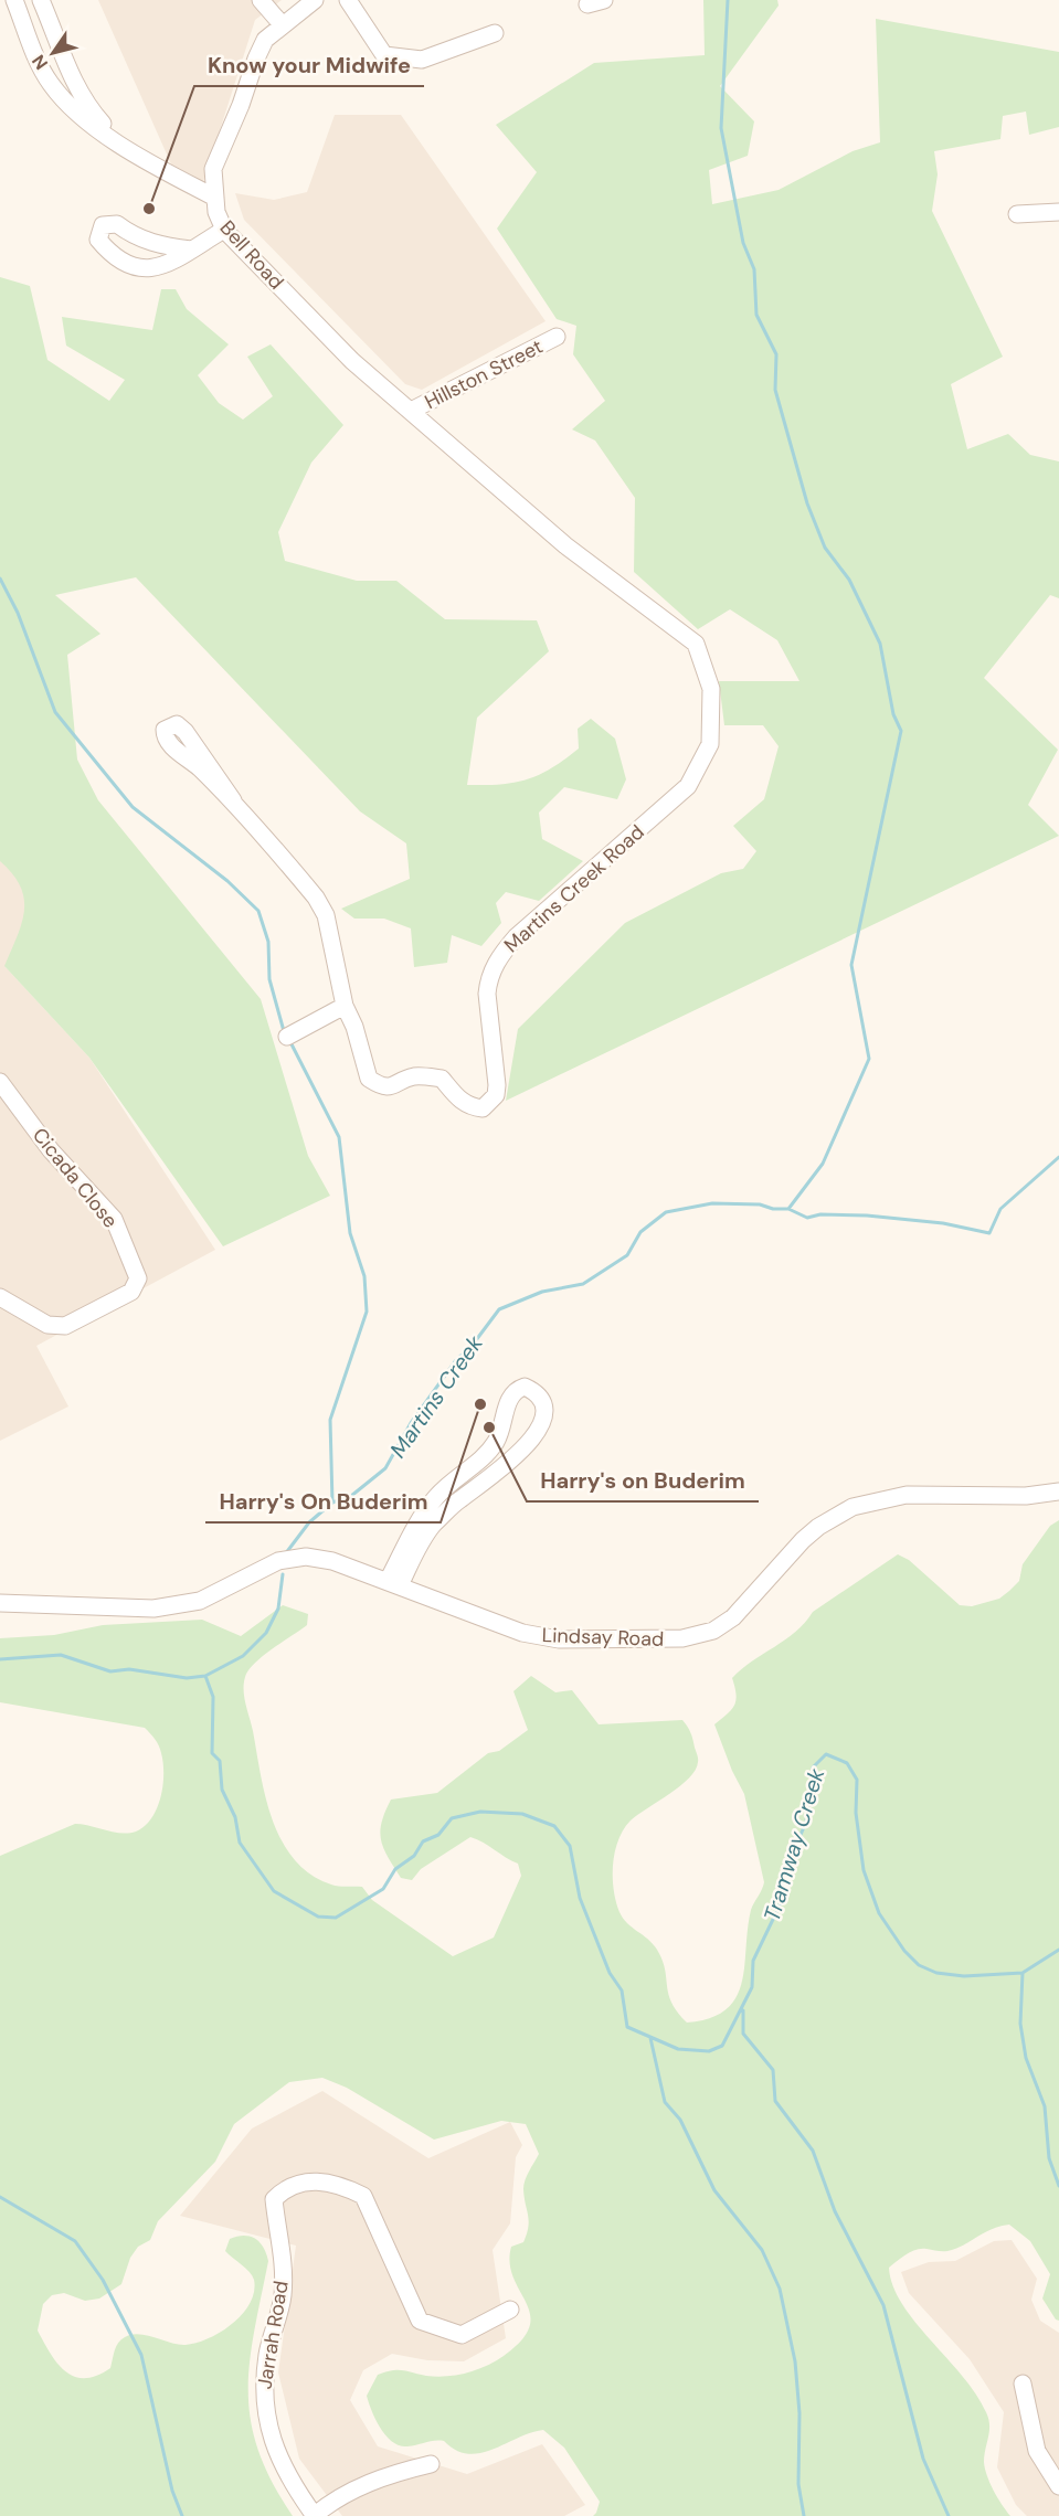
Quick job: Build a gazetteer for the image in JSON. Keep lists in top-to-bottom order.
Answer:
{
  "streets": {
    "street": [
      "Bell Road",
      "Hillston Street",
      "Martins Creek Road",
      "Cicada Close",
      "Lindsay Road",
      "Jarrah Road"
    ]
  },
  "crossings": [
    ["Bell Road", "Hillston Street"],
    ["Bell Road", "Martins Creek Road"],
    ["Hillston Street", "Martins Creek Road"]
  ],
  "water": ["Martins Creek", "Tramway Creek"],
  "places": ["Know your Midwife", "Harry's On Buderim", "Harry's on Buderim"],
  "north": "bottom left"
}
